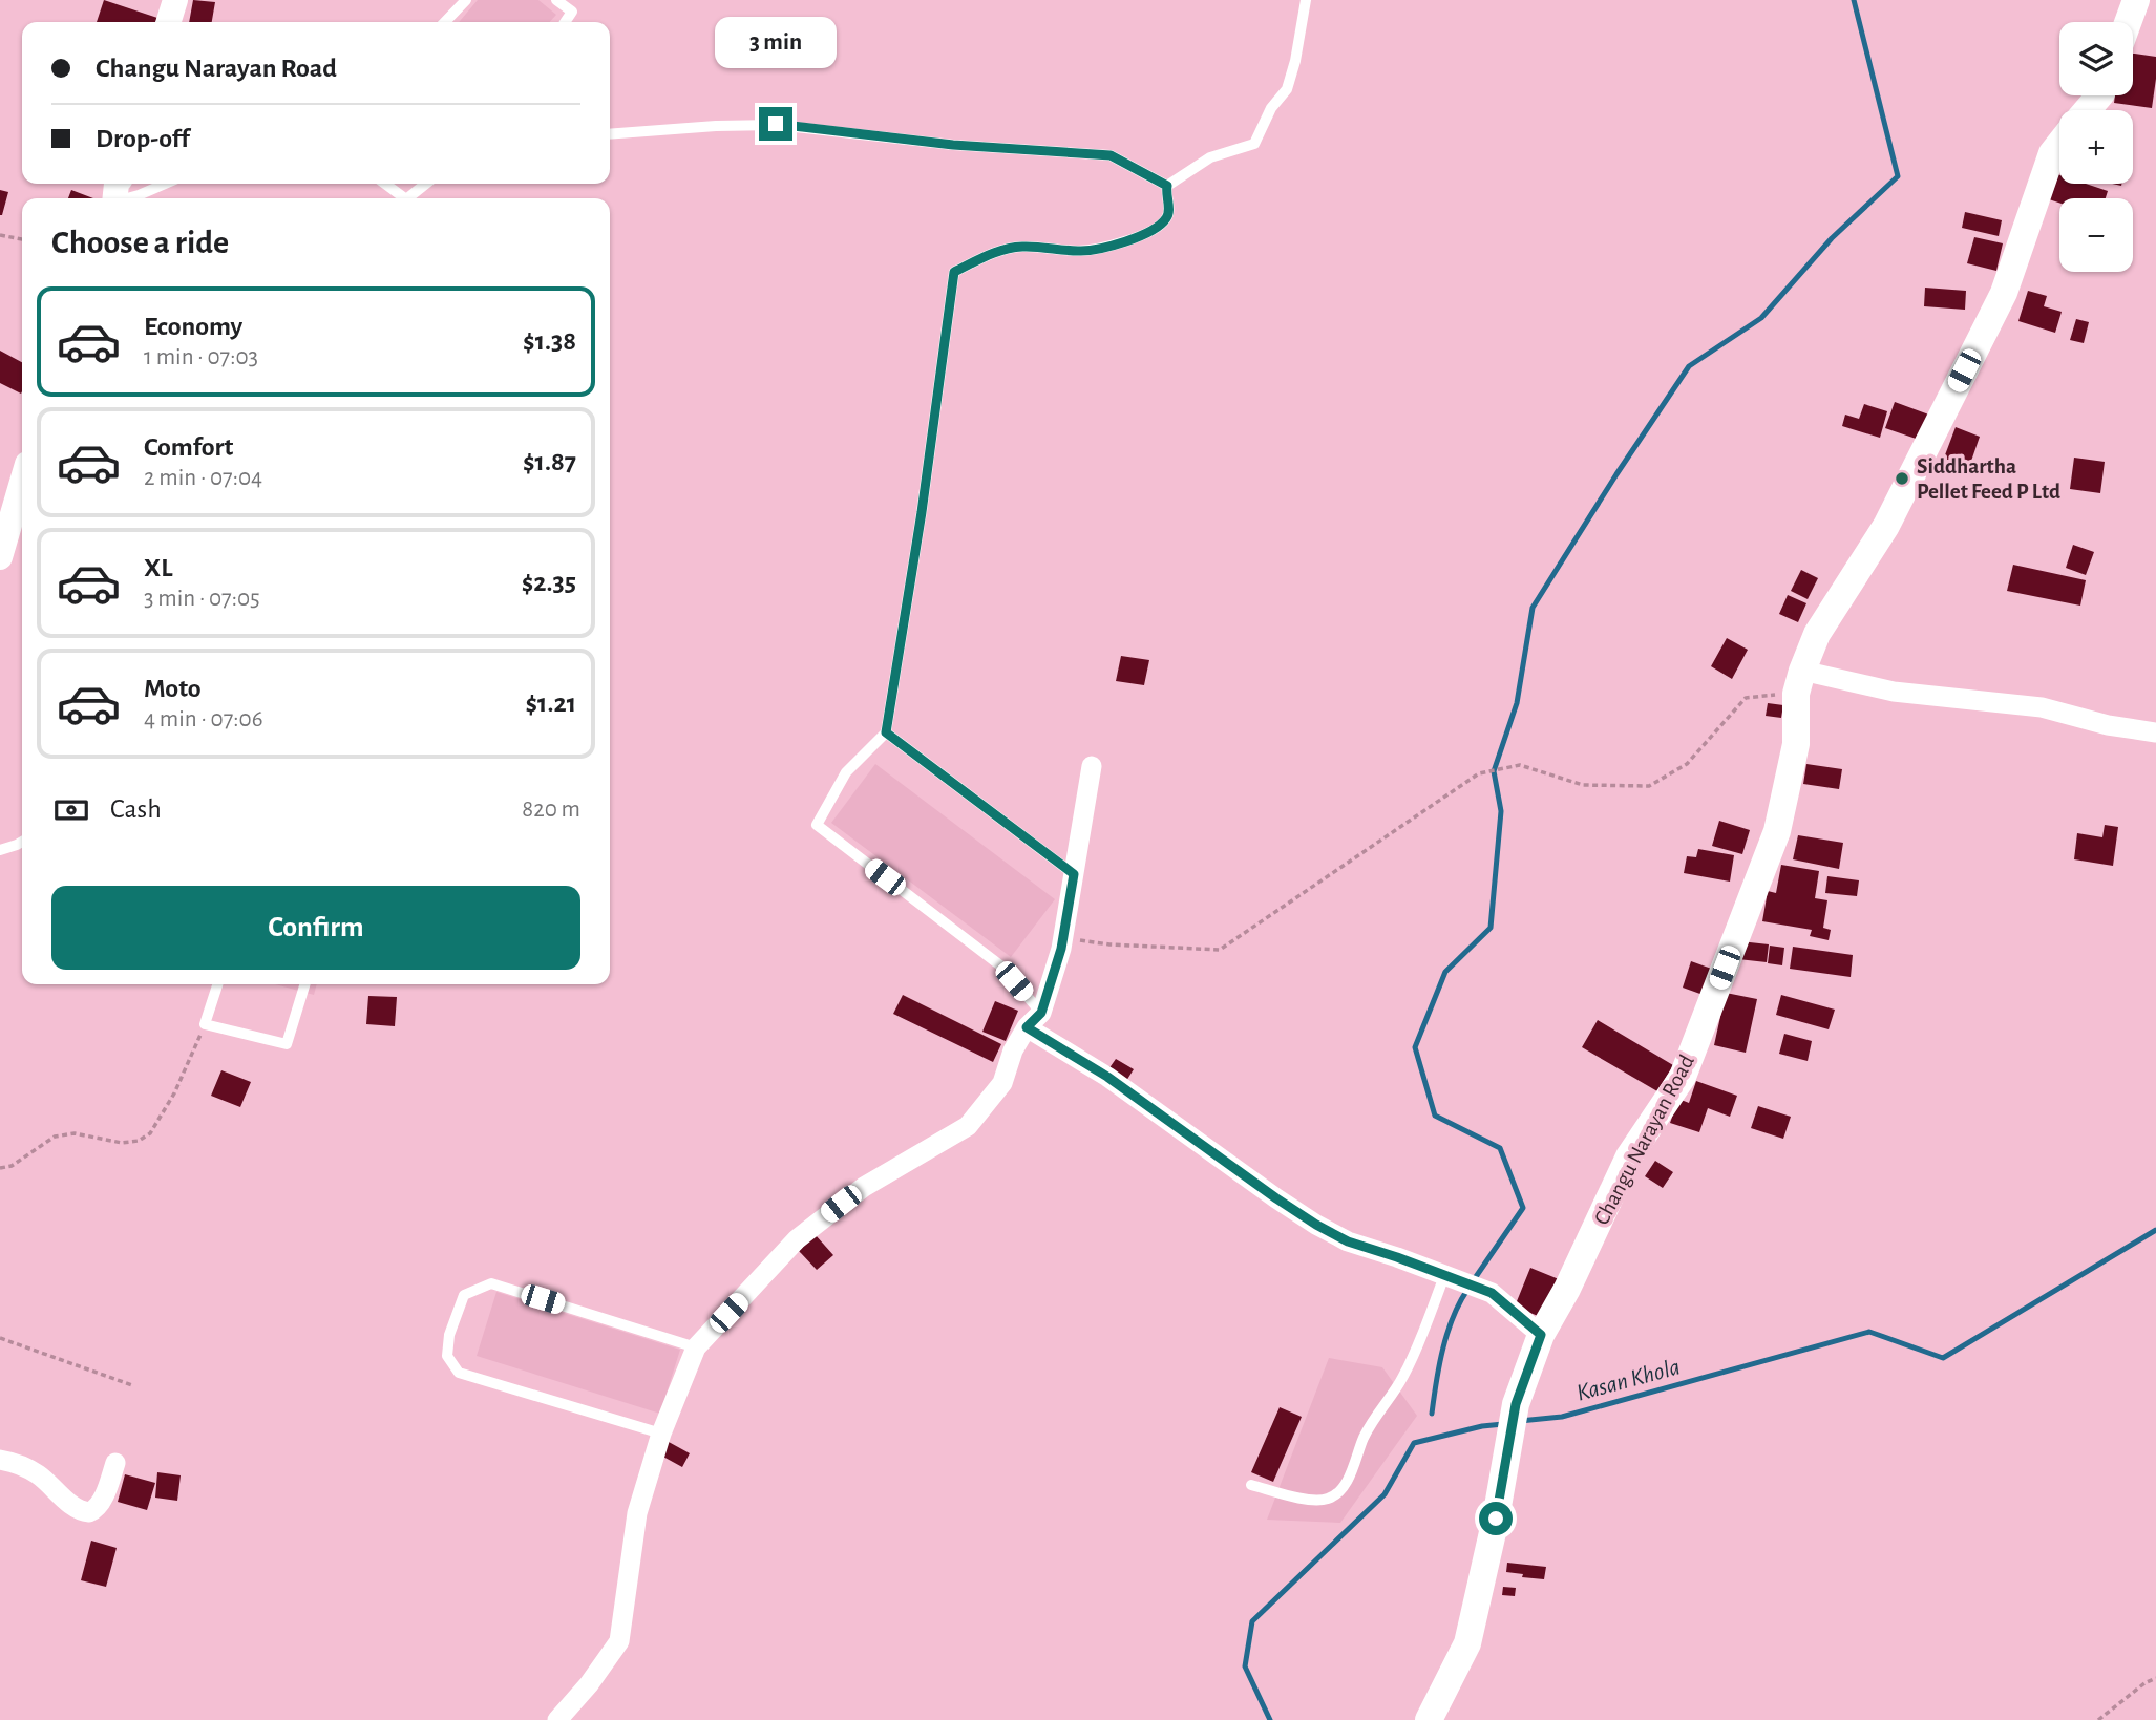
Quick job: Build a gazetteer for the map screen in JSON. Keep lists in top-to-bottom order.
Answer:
{
  "streets": {
    "main road": ["Changu Narayan Road"]
  },
  "water": ["Kasan Khola"],
  "places": ["Siddhartha Pellet Feed P Ltd"],
  "page": {
    "bubble": "3 min",
    "map_buttons": ["+", "−"],
    "banner": ["Changu Narayan Road", "Drop-off"],
    "heading": "Choose a ride",
    "list": [
      {
        "name": "Economy",
        "note": "1 min · 07:03",
        "value": "$1.38"
      },
      {
        "name": "Comfort",
        "note": "2 min · 07:04",
        "value": "$1.87"
      },
      {
        "name": "XL",
        "note": "3 min · 07:05",
        "value": "$2.35"
      },
      {
        "name": "Moto",
        "note": "4 min · 07:06",
        "value": "$1.21"
      }
    ],
    "pay": ["Cash", "820 m"],
    "buttons": "Confirm"
  }
}
